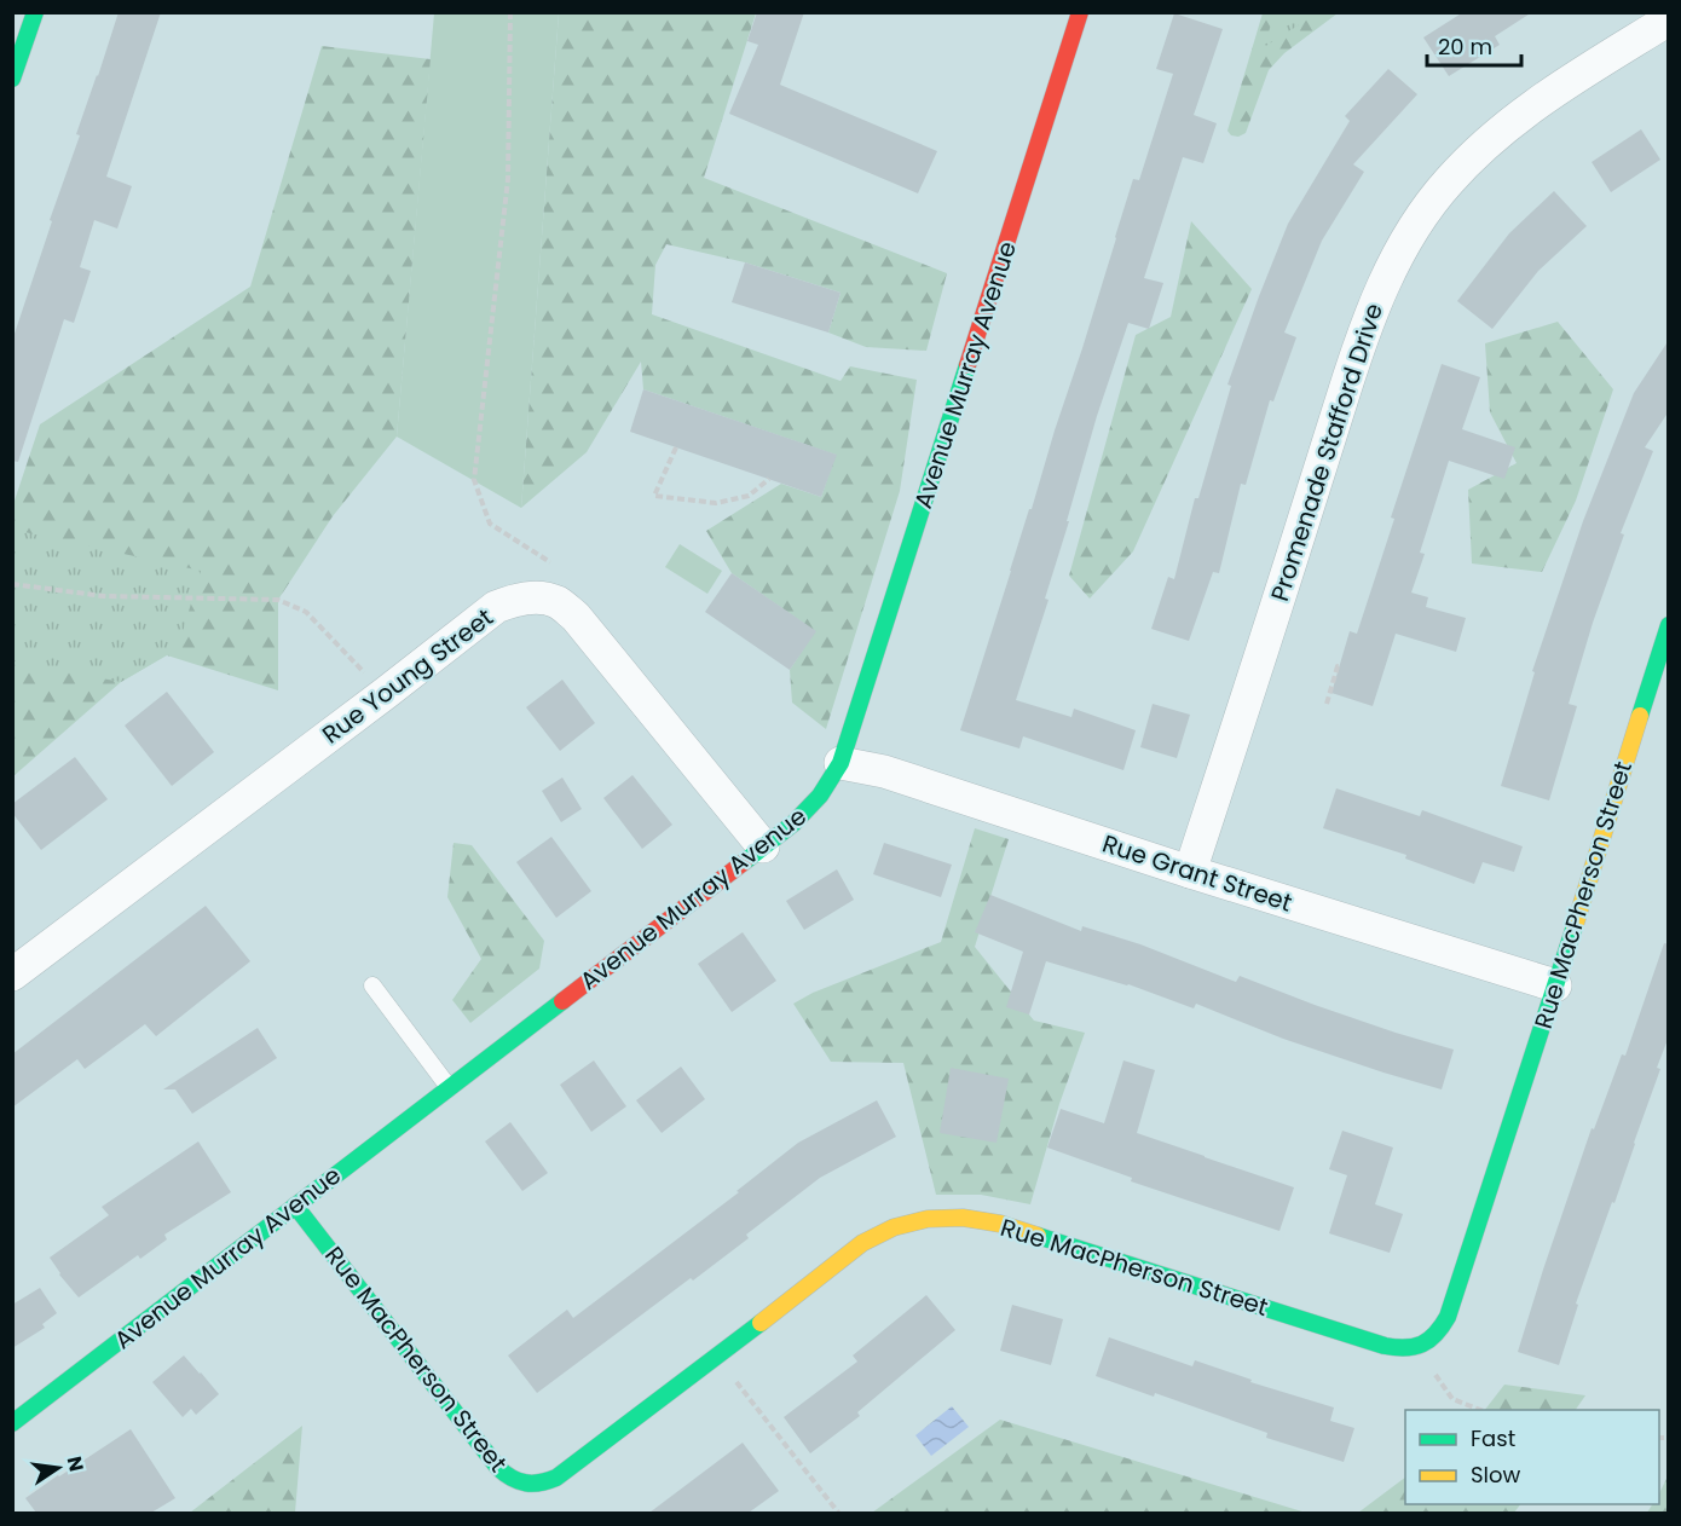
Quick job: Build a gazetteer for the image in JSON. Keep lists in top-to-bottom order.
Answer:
{
  "streets": {
    "street": [
      "Avenue Murray Avenue",
      "Promenade Stafford Drive",
      "Rue Young Street",
      "Rue Grant Street",
      "Rue MacPherson Street"
    ]
  },
  "crossings": [
    ["Avenue Murray Avenue", "Rue Young Street"],
    ["Avenue Murray Avenue", "Rue Grant Street"],
    ["Avenue Murray Avenue", "Rue MacPherson Street"],
    ["Promenade Stafford Drive", "Rue Grant Street"],
    ["Rue Grant Street", "Rue MacPherson Street"]
  ],
  "legend": ["Fast", "Slow"],
  "scale_bar": "20 m",
  "north": "right"
}
